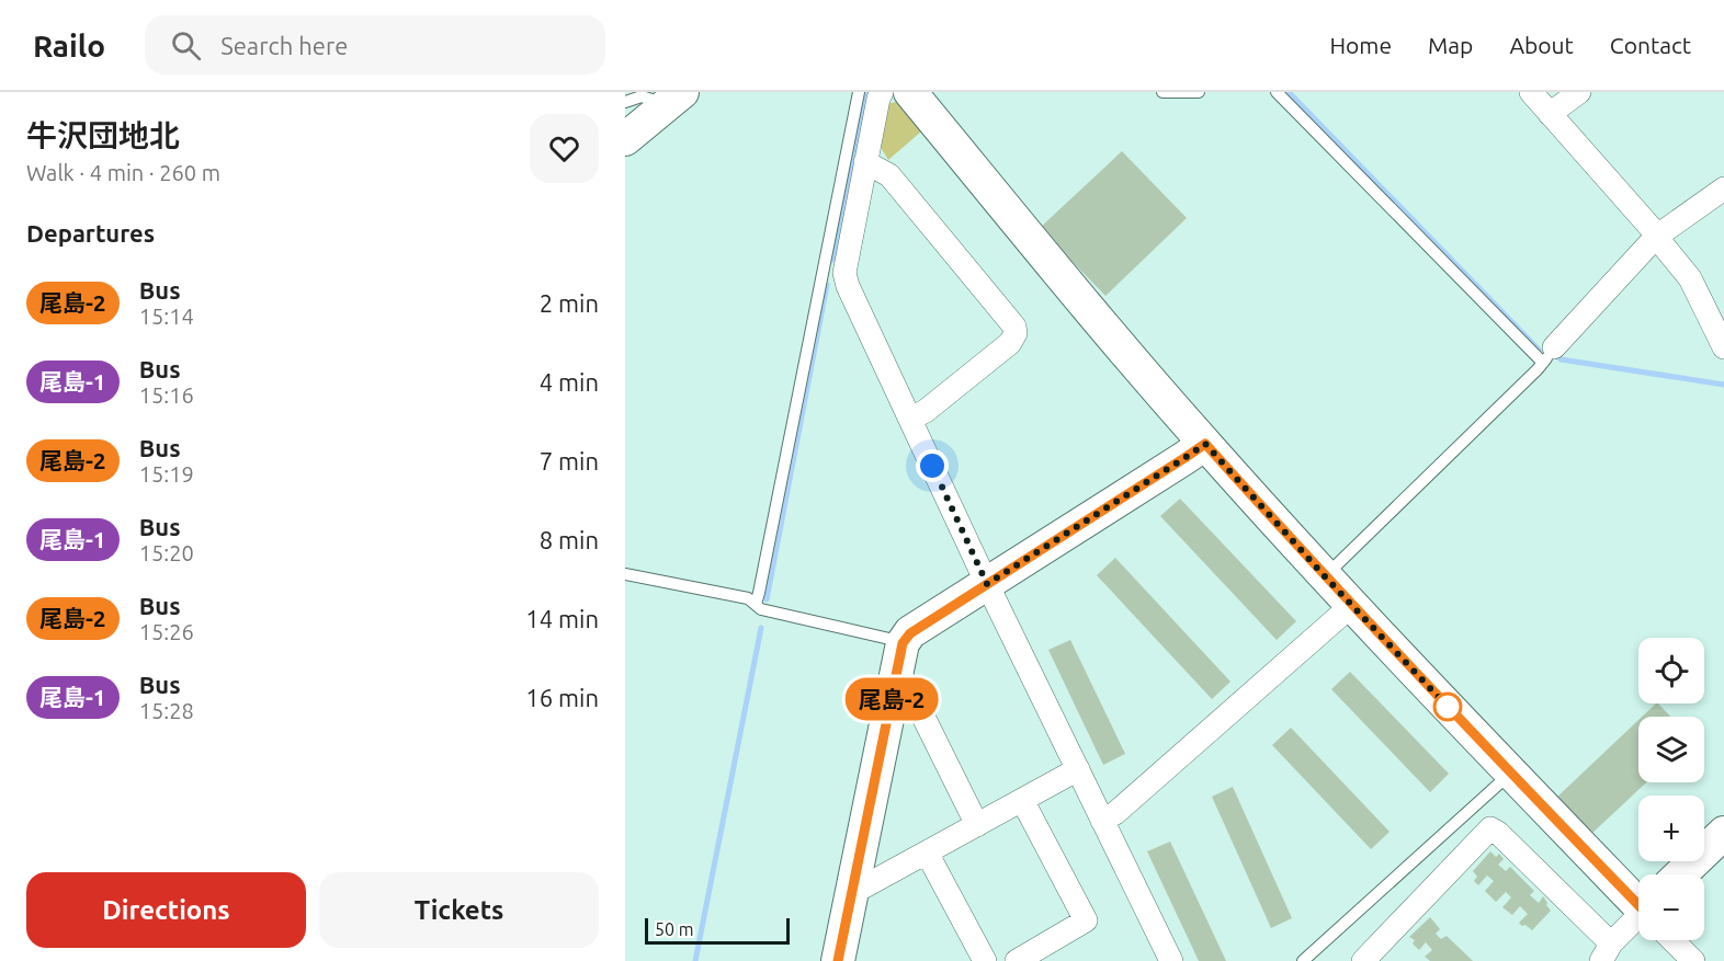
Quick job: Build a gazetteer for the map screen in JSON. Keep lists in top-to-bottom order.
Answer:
{
  "lines": ["bus line 尾島-2"],
  "scale_bar": "50 m",
  "page": {
    "header": "Railo",
    "search": "Search here",
    "nav": [
      "Home",
      "Map",
      "About",
      "Contact"
    ],
    "heading": [
      ["牛沢団地北", "Walk · 4 min · 260 m"],
      "Departures"
    ],
    "on_map": "尾島-2",
    "list": [
      {
        "mark": "尾島-2",
        "name": "Bus",
        "note": "15:14",
        "value": "2 min"
      },
      {
        "mark": "尾島-1",
        "name": "Bus",
        "note": "15:16",
        "value": "4 min"
      },
      {
        "mark": "尾島-2",
        "name": "Bus",
        "note": "15:19",
        "value": "7 min"
      },
      {
        "mark": "尾島-1",
        "name": "Bus",
        "note": "15:20",
        "value": "8 min"
      },
      {
        "mark": "尾島-2",
        "name": "Bus",
        "note": "15:26",
        "value": "14 min"
      },
      {
        "mark": "尾島-1",
        "name": "Bus",
        "note": "15:28",
        "value": "16 min"
      }
    ],
    "map_buttons": ["+", "−"],
    "buttons": ["Directions", "Tickets"],
    "scale": "50 m"
  }
}
